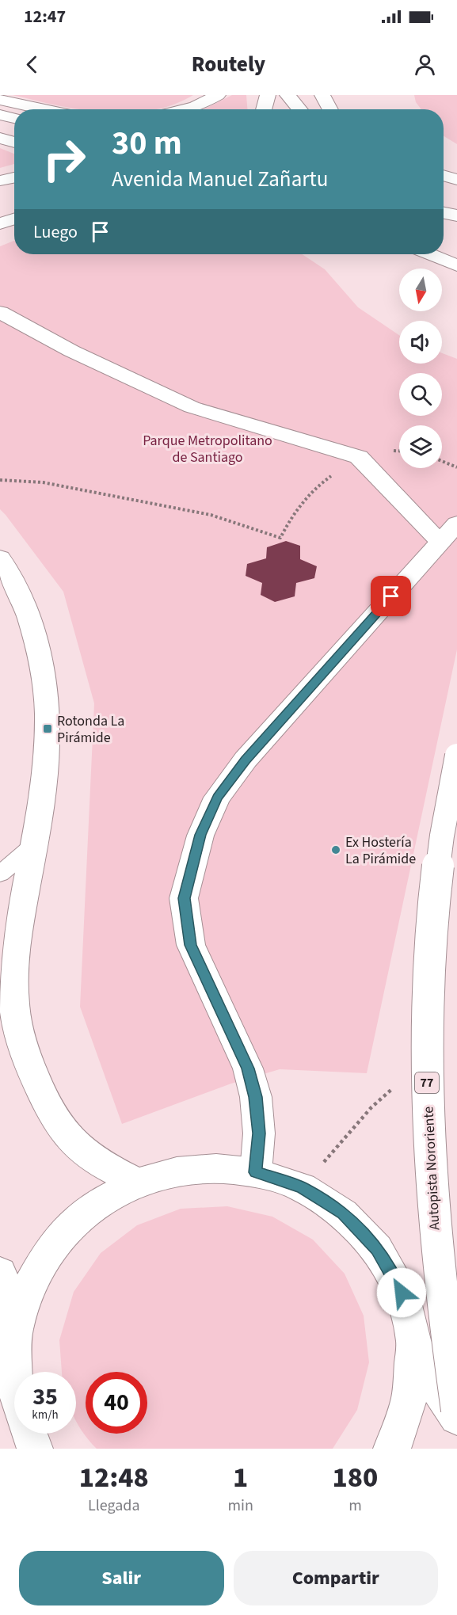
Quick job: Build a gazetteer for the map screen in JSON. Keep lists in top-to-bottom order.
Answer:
{
  "streets": {
    "main road": ["77", "Autopista Nororiente"]
  },
  "parks": ["Parque Metropolitano de Santiago"],
  "places": {
    "transit": ["Rotonda La Pirámide"],
    "other": ["Ex Hostería La Pirámide"]
  },
  "north": "bottom",
  "page": {
    "status": "12:47",
    "header": "Routely",
    "turn": ["30 m", "Avenida Manuel Zañartu"],
    "then": "Luego",
    "speed": "35 km/h",
    "limit": "40",
    "eta": [
      "12:48",
      "Llegada",
      "1",
      "min",
      "180",
      "m"
    ],
    "buttons": ["Salir", "Compartir"]
  }
}
